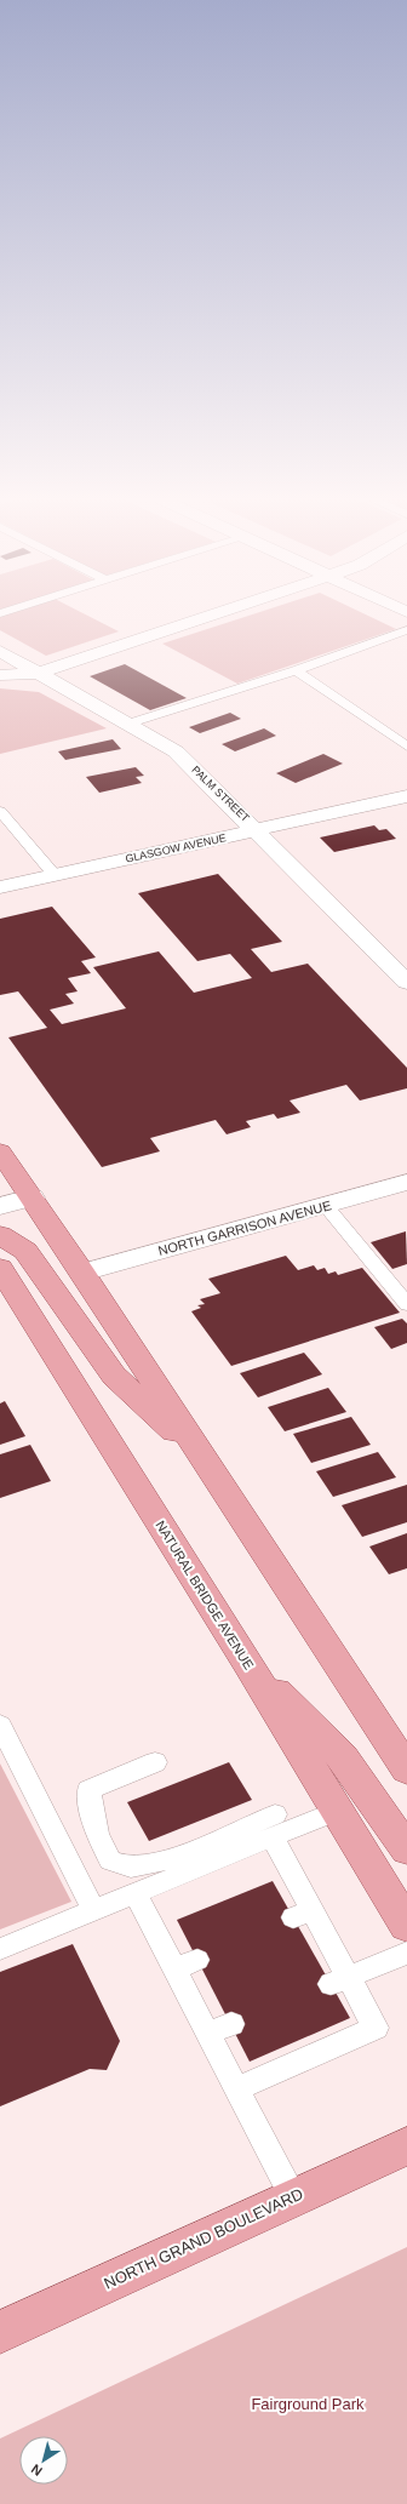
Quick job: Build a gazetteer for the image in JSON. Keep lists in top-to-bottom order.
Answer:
{
  "streets": {
    "main road": ["NATURAL BRIDGE AVENUE", "NORTH GRAND BOULEVARD"],
    "street": ["PALM STREET", "GLASGOW AVENUE", "NORTH GARRISON AVENUE"]
  },
  "crossings": [
    ["PALM STREET", "GLASGOW AVENUE"]
  ],
  "parks": ["Fairground Park"],
  "north": "bottom left"
}
